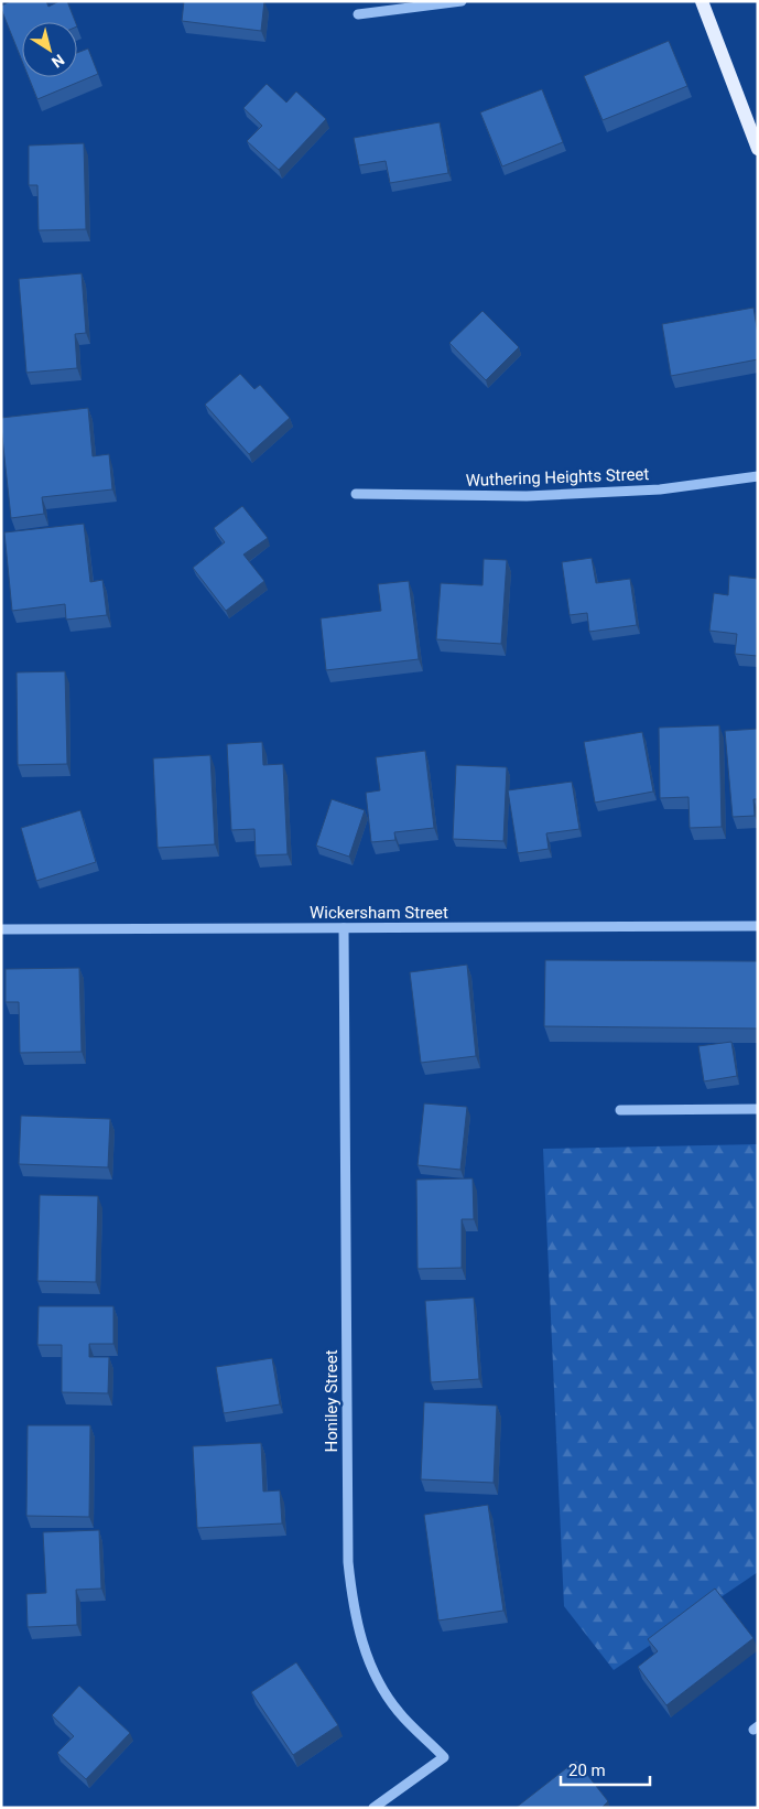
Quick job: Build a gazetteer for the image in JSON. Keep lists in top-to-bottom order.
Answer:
{
  "streets": {
    "street": ["Wuthering Heights Street", "Wickersham Street", "Honiley Street"]
  },
  "crossings": [
    ["Wickersham Street", "Honiley Street"]
  ],
  "scale_bar": "20 m",
  "north": "bottom right"
}
